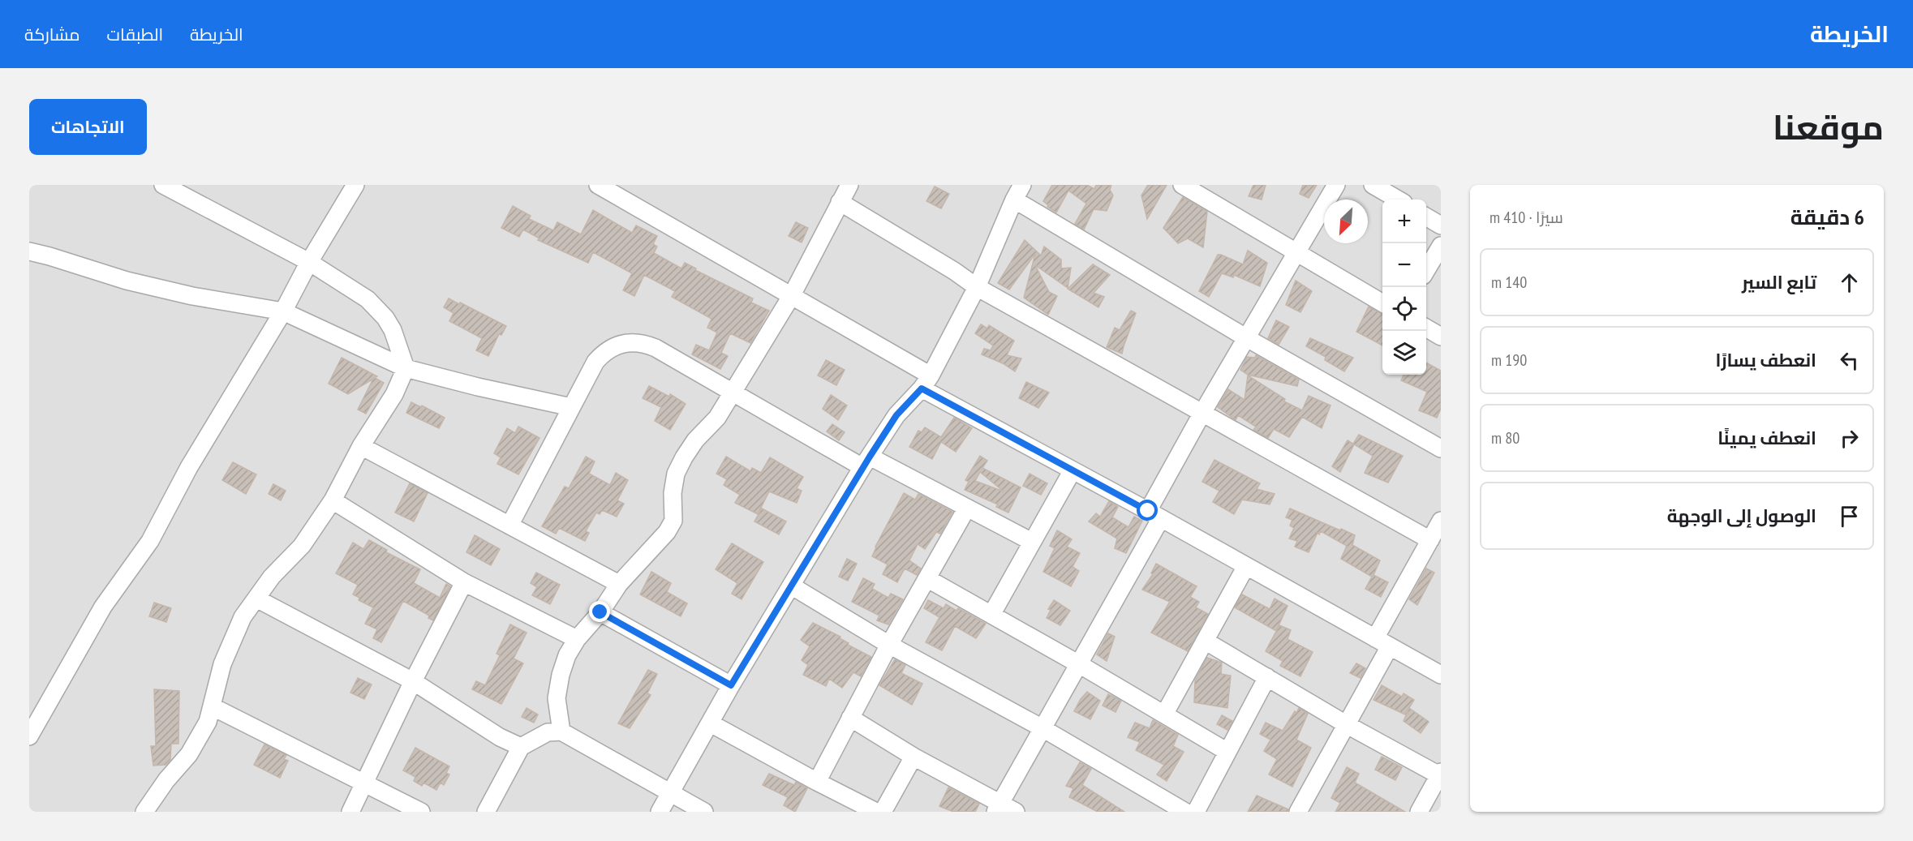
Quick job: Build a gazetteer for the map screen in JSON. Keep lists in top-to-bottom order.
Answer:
{
  "north": "bottom left",
  "page": {
    "header": "الخريطة",
    "nav": ["الخريطة", "الطبقات", "مشاركة"],
    "title": "موقعنا",
    "buttons": "الاتجاهات",
    "heading": ["6 دقيقة", "سيرًا · 410 m"],
    "map_buttons": ["+", "−"],
    "list": [
      ["تابع السير", "140 m"],
      ["انعطف يسارًا", "190 m"],
      ["انعطف يمينًا", "80 m"],
      "الوصول إلى الوجهة"
    ]
  }
}
